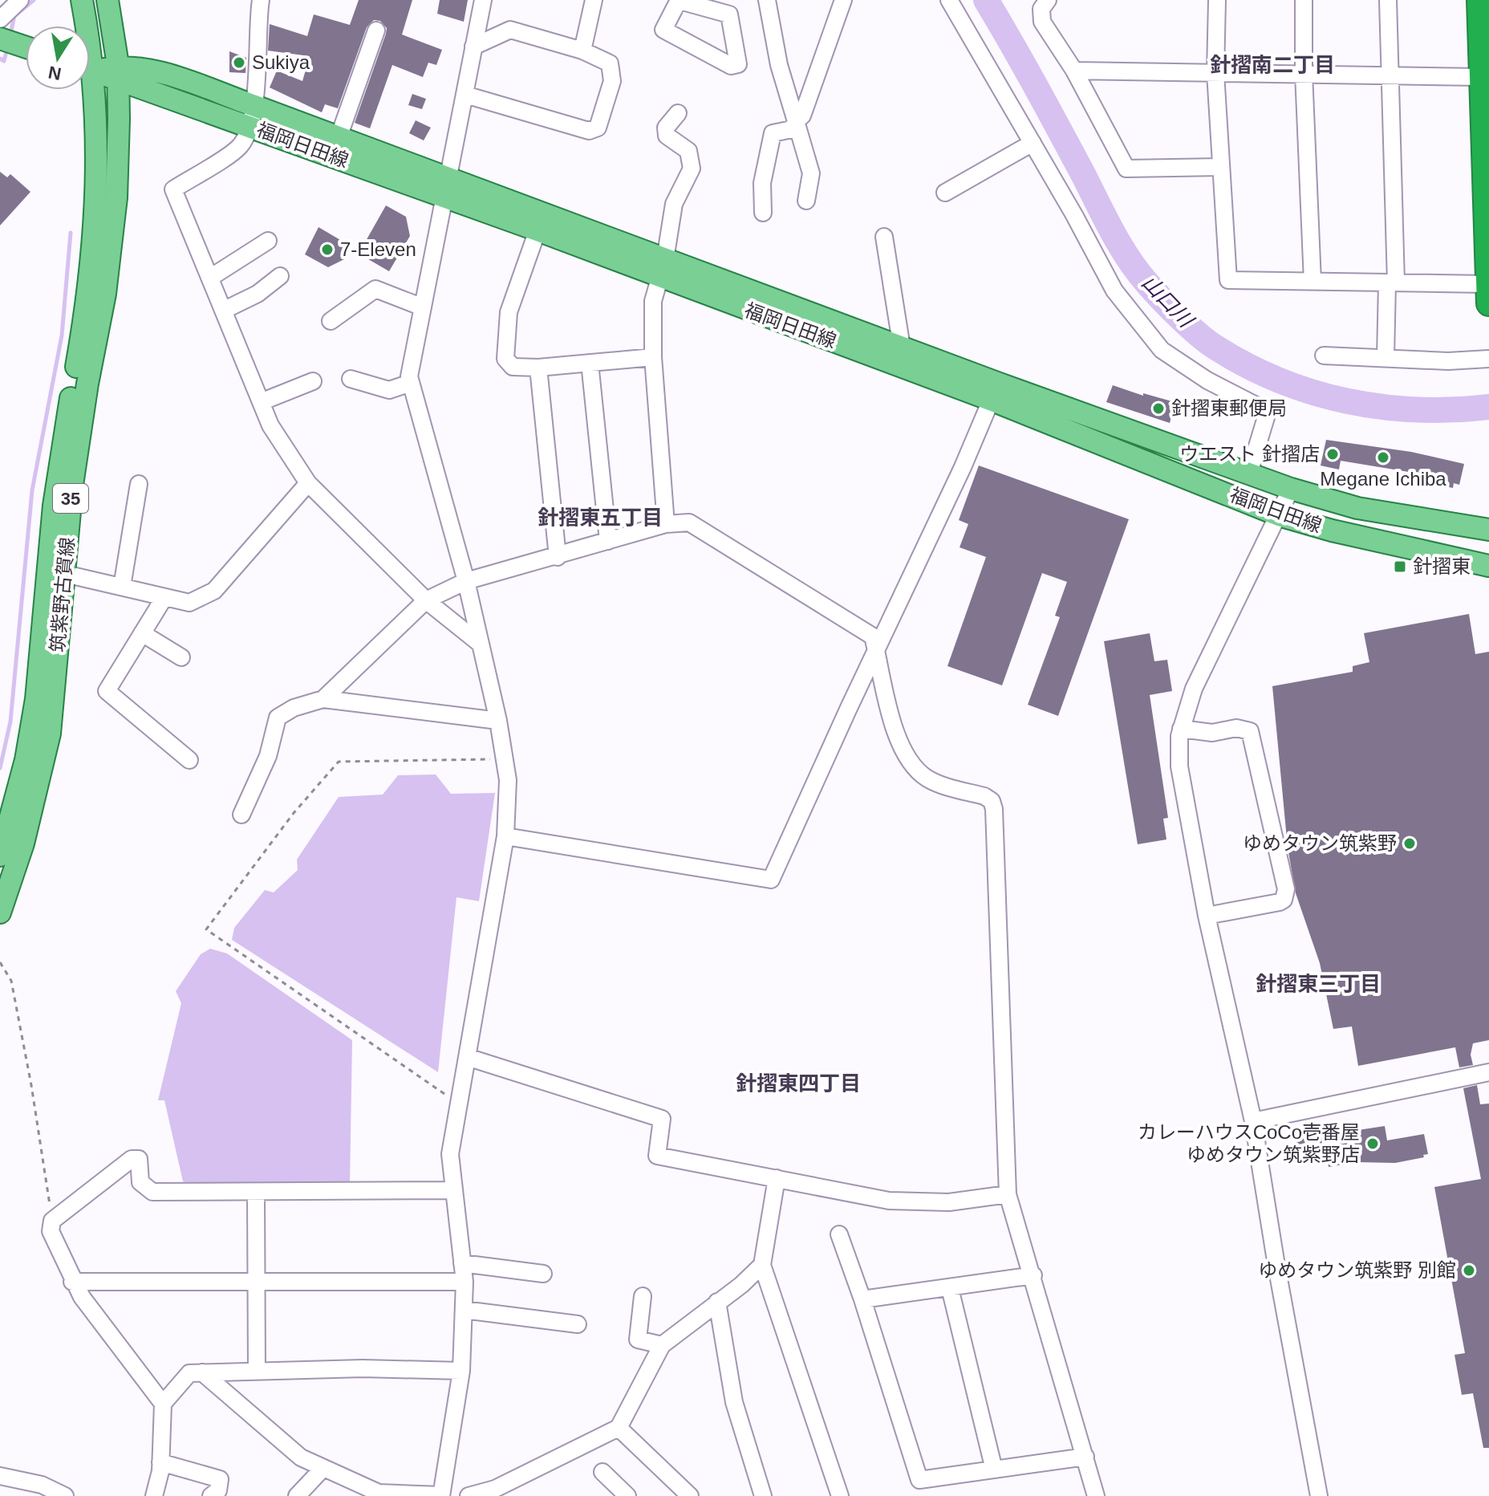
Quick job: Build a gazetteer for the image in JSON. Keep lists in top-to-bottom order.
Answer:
{
  "streets": {
    "main road": ["福岡日田線", "35", "筑紫野古賀線"]
  },
  "crossings": [
    ["福岡日田線", "筑紫野古賀線"]
  ],
  "districts": [
    "針摺南二丁目",
    "針摺東五丁目",
    "針摺東三丁目",
    "針摺東四丁目"
  ],
  "water": ["山口川"],
  "places": {
    "other": [
      "Sukiya",
      "7-Eleven",
      "針摺東郵便局",
      "ウエスト 針摺店",
      "Megane Ichiba",
      "ゆめタウン筑紫野",
      "カレーハウスCoCo壱番屋 ゆめタウン筑紫野店",
      "ゆめタウン筑紫野 別館"
    ],
    "transit": ["針摺東"]
  },
  "north": "bottom"
}
